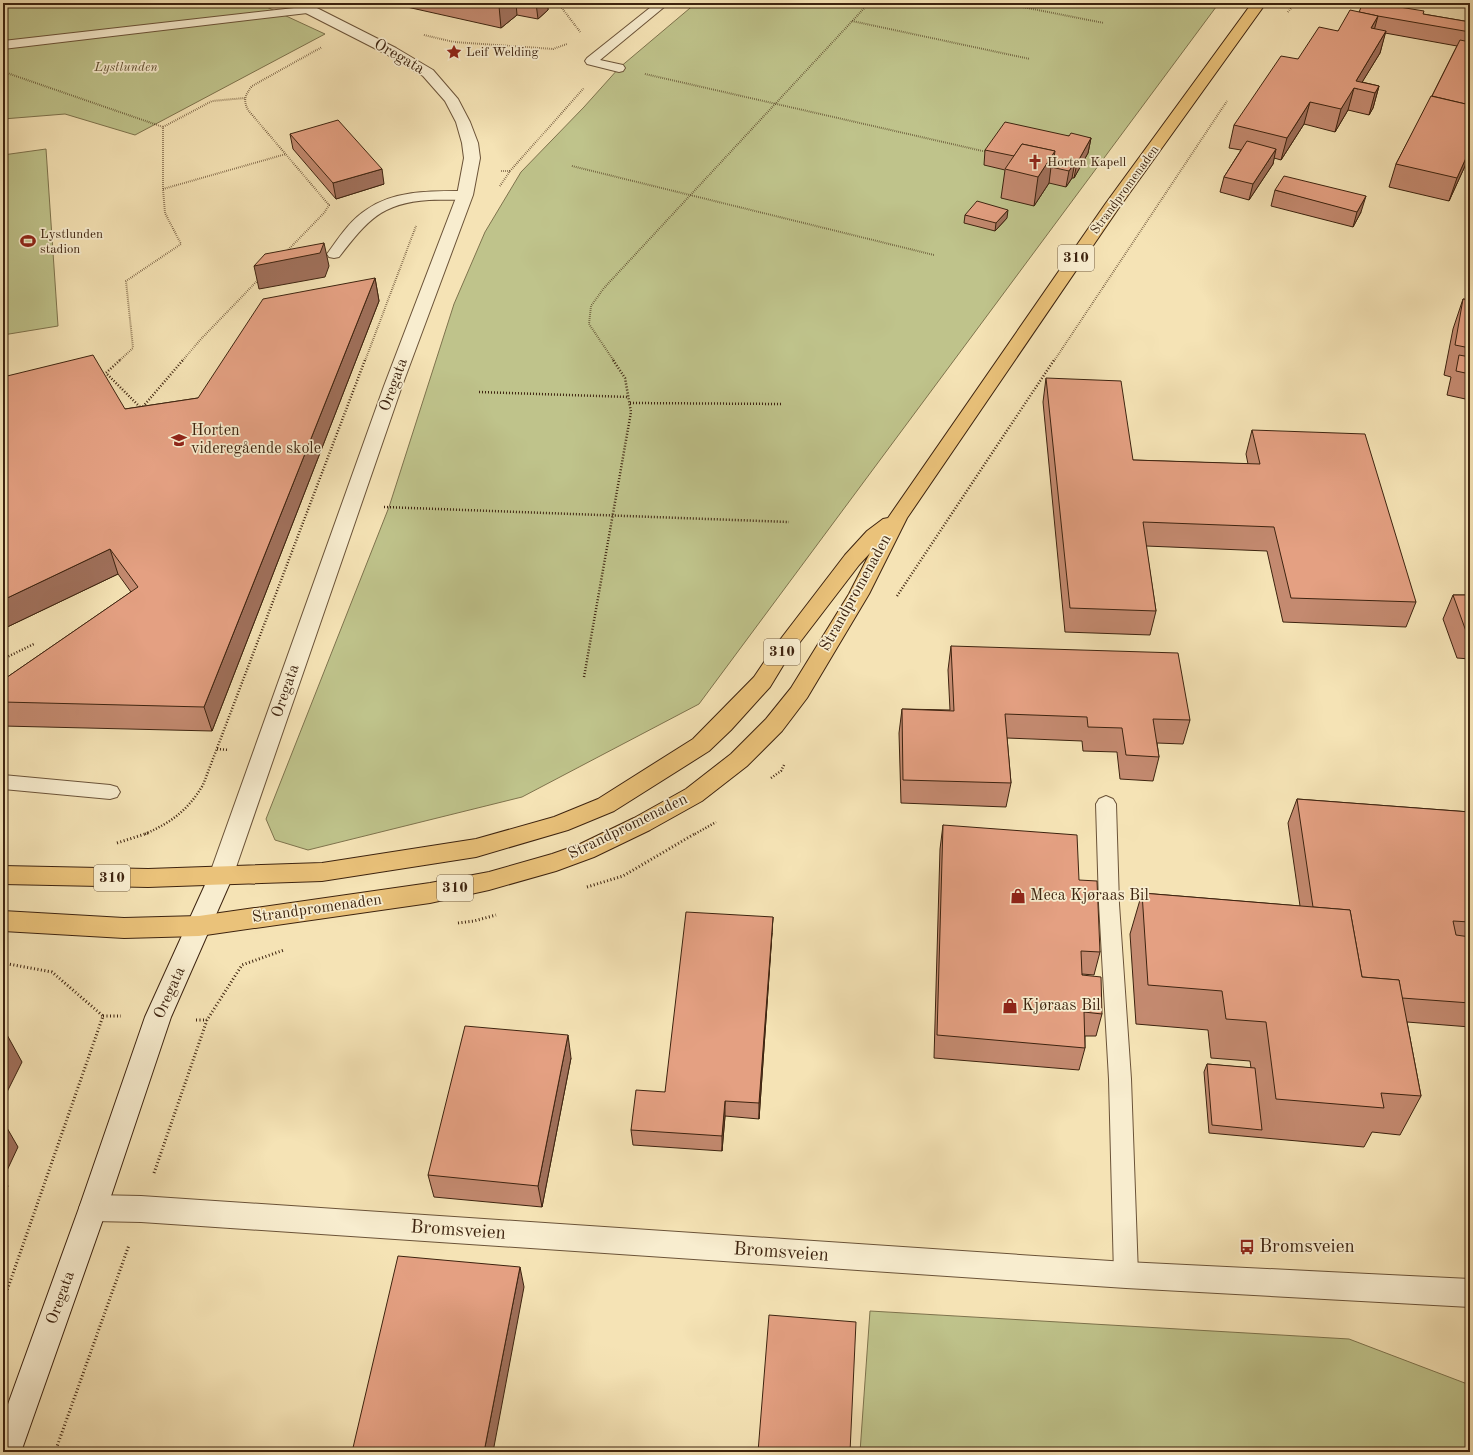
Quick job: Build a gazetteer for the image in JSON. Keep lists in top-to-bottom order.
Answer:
{
  "streets": {
    "main road": ["Strandpromenaden", "310"],
    "street": ["Oregata", "Bromsveien"]
  },
  "crossings": [
    ["Oregata", "Strandpromenaden"],
    ["Oregata", "Bromsveien"]
  ],
  "parks": ["Lystlunden"],
  "places": {
    "place": ["Leif Welding"],
    "church": ["Horten Kapell"],
    "sports": ["Lystlunden stadion"],
    "school or university": ["Horten videregående skole"],
    "shop": ["Meca Kjøraas Bil", "Kjøraas Bil"],
    "bus stop": ["Bromsveien"]
  }
}
